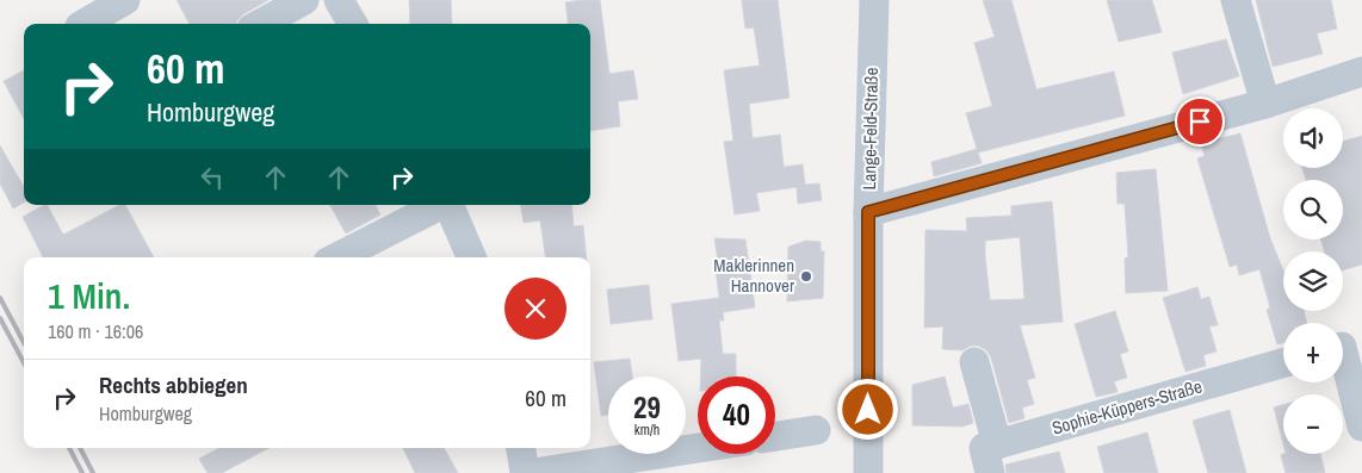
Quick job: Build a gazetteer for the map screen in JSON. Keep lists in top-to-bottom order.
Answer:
{
  "streets": {
    "street": ["Lange-Feld-Straße", "Sophie-Küppers-Straße"]
  },
  "places": ["Maklerinnen Hannover"],
  "page": {
    "turn": ["60 m", "Homburgweg"],
    "map_buttons": ["+", "−"],
    "heading": ["1 Min.", "160 m · 16:06"],
    "list": [
      {
        "name": "Rechts abbiegen",
        "note": "Homburgweg",
        "value": "60 m"
      }
    ],
    "speed": "29 km/h",
    "limit": "40"
  }
}
